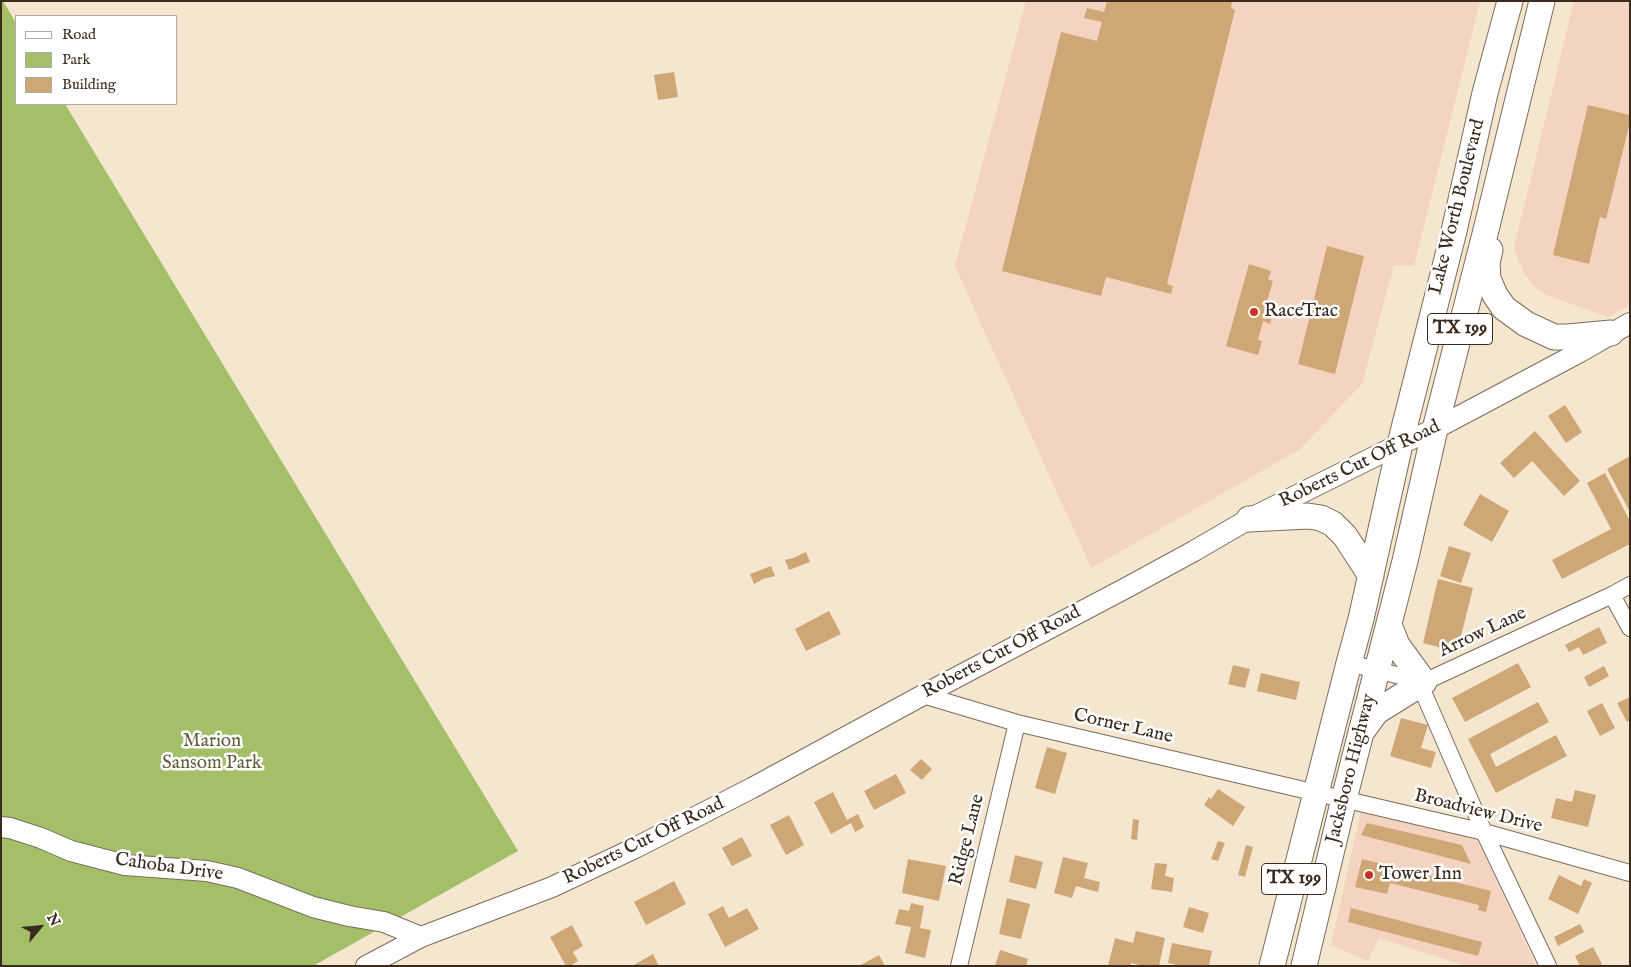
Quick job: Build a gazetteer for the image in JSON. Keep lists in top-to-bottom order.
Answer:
{
  "streets": {
    "main road": ["Lake Worth Boulevard", "TX 199", "Jacksboro Highway"],
    "street": [
      "Roberts Cut Off Road",
      "Arrow Lane",
      "Corner Lane",
      "Broadview Drive",
      "Ridge Lane",
      "Cahoba Drive"
    ]
  },
  "crossings": [
    ["Lake Worth Boulevard", "Roberts Cut Off Road"],
    ["Lake Worth Boulevard", "Jacksboro Highway"],
    ["Roberts Cut Off Road", "Corner Lane"],
    ["Roberts Cut Off Road", "Cahoba Drive"],
    ["Corner Lane", "Jacksboro Highway"],
    ["Corner Lane", "Broadview Drive"],
    ["Corner Lane", "Ridge Lane"],
    ["Jacksboro Highway", "Broadview Drive"]
  ],
  "parks": ["Marion Sansom Park"],
  "places": ["RaceTrac", "Tower Inn"],
  "legend": ["Road", "Park", "Building"],
  "north": "top right"
}
